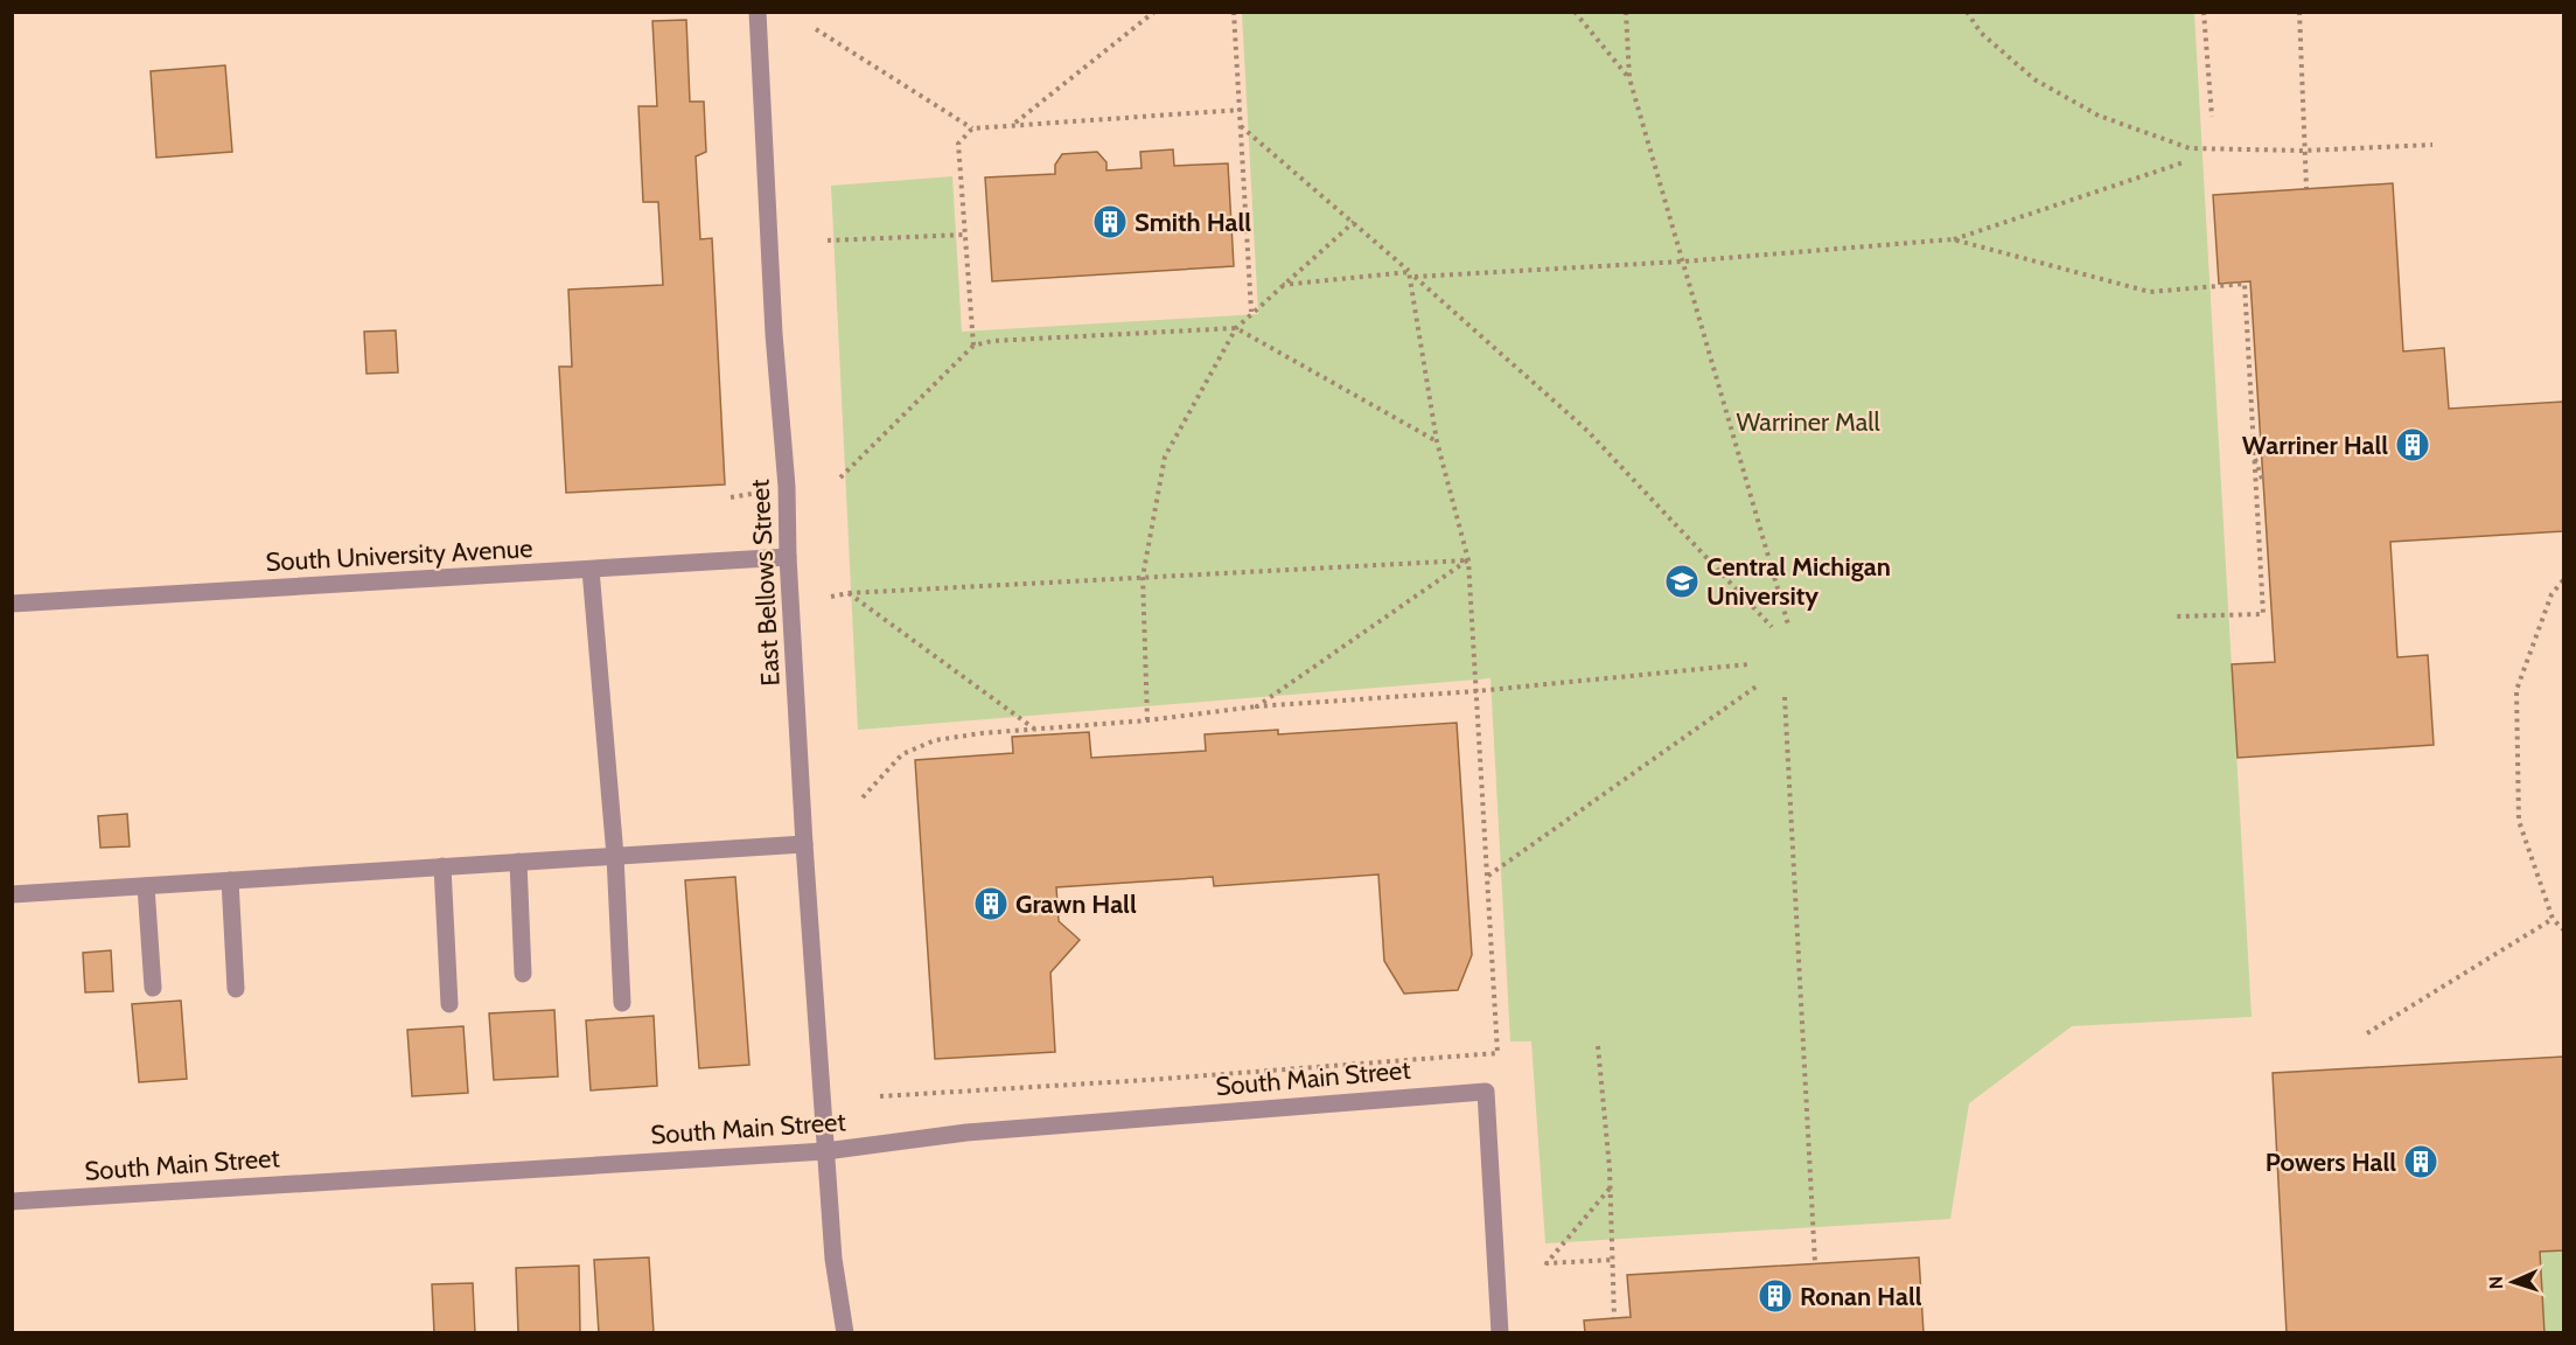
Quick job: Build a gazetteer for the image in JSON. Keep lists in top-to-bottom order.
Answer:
{
  "streets": {
    "street": ["South University Avenue", "East Bellows Street", "South Main Street"]
  },
  "crossings": [
    ["South University Avenue", "East Bellows Street"],
    ["East Bellows Street", "South Main Street"]
  ],
  "parks": ["Warriner Mall"],
  "places": {
    "building": [
      "Smith Hall",
      "Warriner Hall",
      "Grawn Hall",
      "Powers Hall",
      "Ronan Hall"
    ],
    "school or university": ["Central Michigan University"]
  },
  "north": "left"
}
